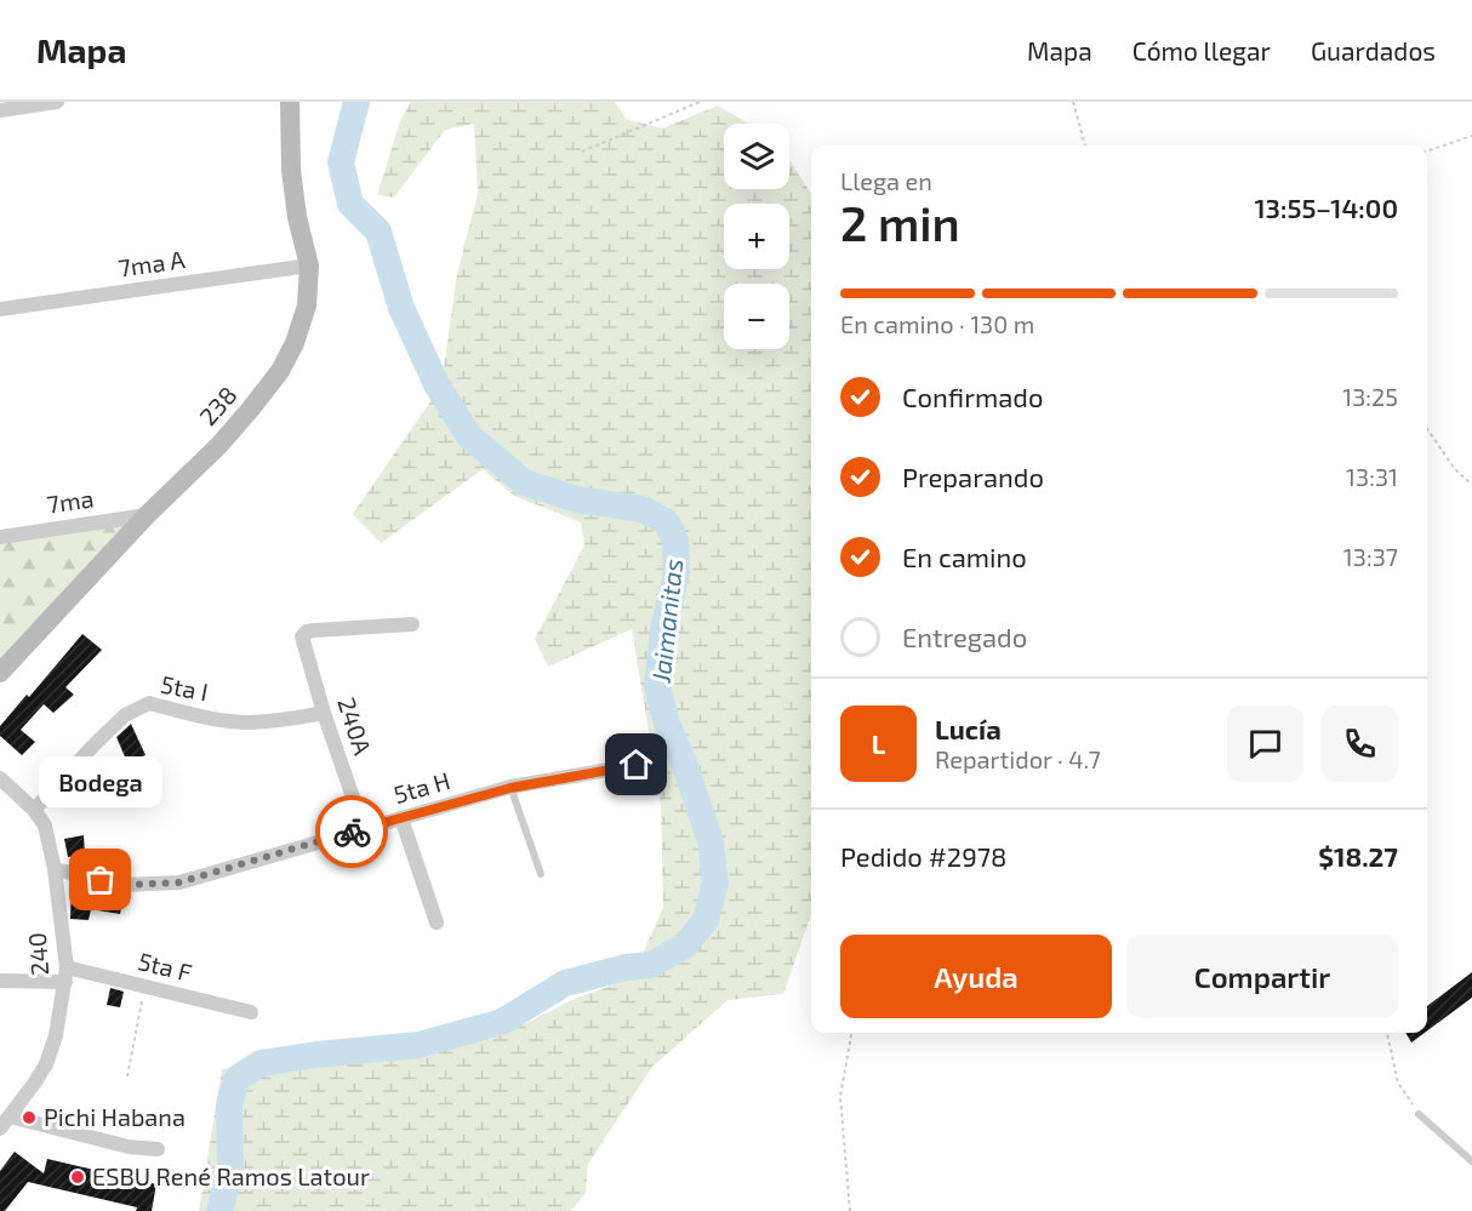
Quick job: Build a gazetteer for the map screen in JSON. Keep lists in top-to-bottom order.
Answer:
{
  "streets": {
    "street": [
      "7ma A",
      "238",
      "7ma",
      "5ta I",
      "240A",
      "5ta H",
      "240",
      "5ta F"
    ]
  },
  "crossings": [
    ["7ma A", "238"],
    ["238", "7ma"],
    ["5ta I", "240A"],
    ["5ta I", "240"],
    ["240A", "5ta H"],
    ["5ta H", "240"],
    ["240", "5ta F"]
  ],
  "water": ["Jaimanitas"],
  "places": ["Bodega", "Pichi Habana", "ESBU René Ramos Latour"],
  "page": {
    "header": "Mapa",
    "nav": ["Mapa", "Cómo llegar", "Guardados"],
    "map_buttons": ["+", "−"],
    "heading": ["2 min", "Llega en", "13:55–14:00"],
    "panel": [
      "Lucía",
      "Repartidor · 4.7",
      "Pedido #2978",
      "$18.27"
    ],
    "bar": "En camino · 130 m",
    "list": [
      ["Confirmado", "13:25"],
      ["Preparando", "13:31"],
      ["En camino", "13:37"],
      "Entregado"
    ],
    "round": "L",
    "bubble": "Bodega",
    "buttons": ["Ayuda", "Compartir"]
  }
}
